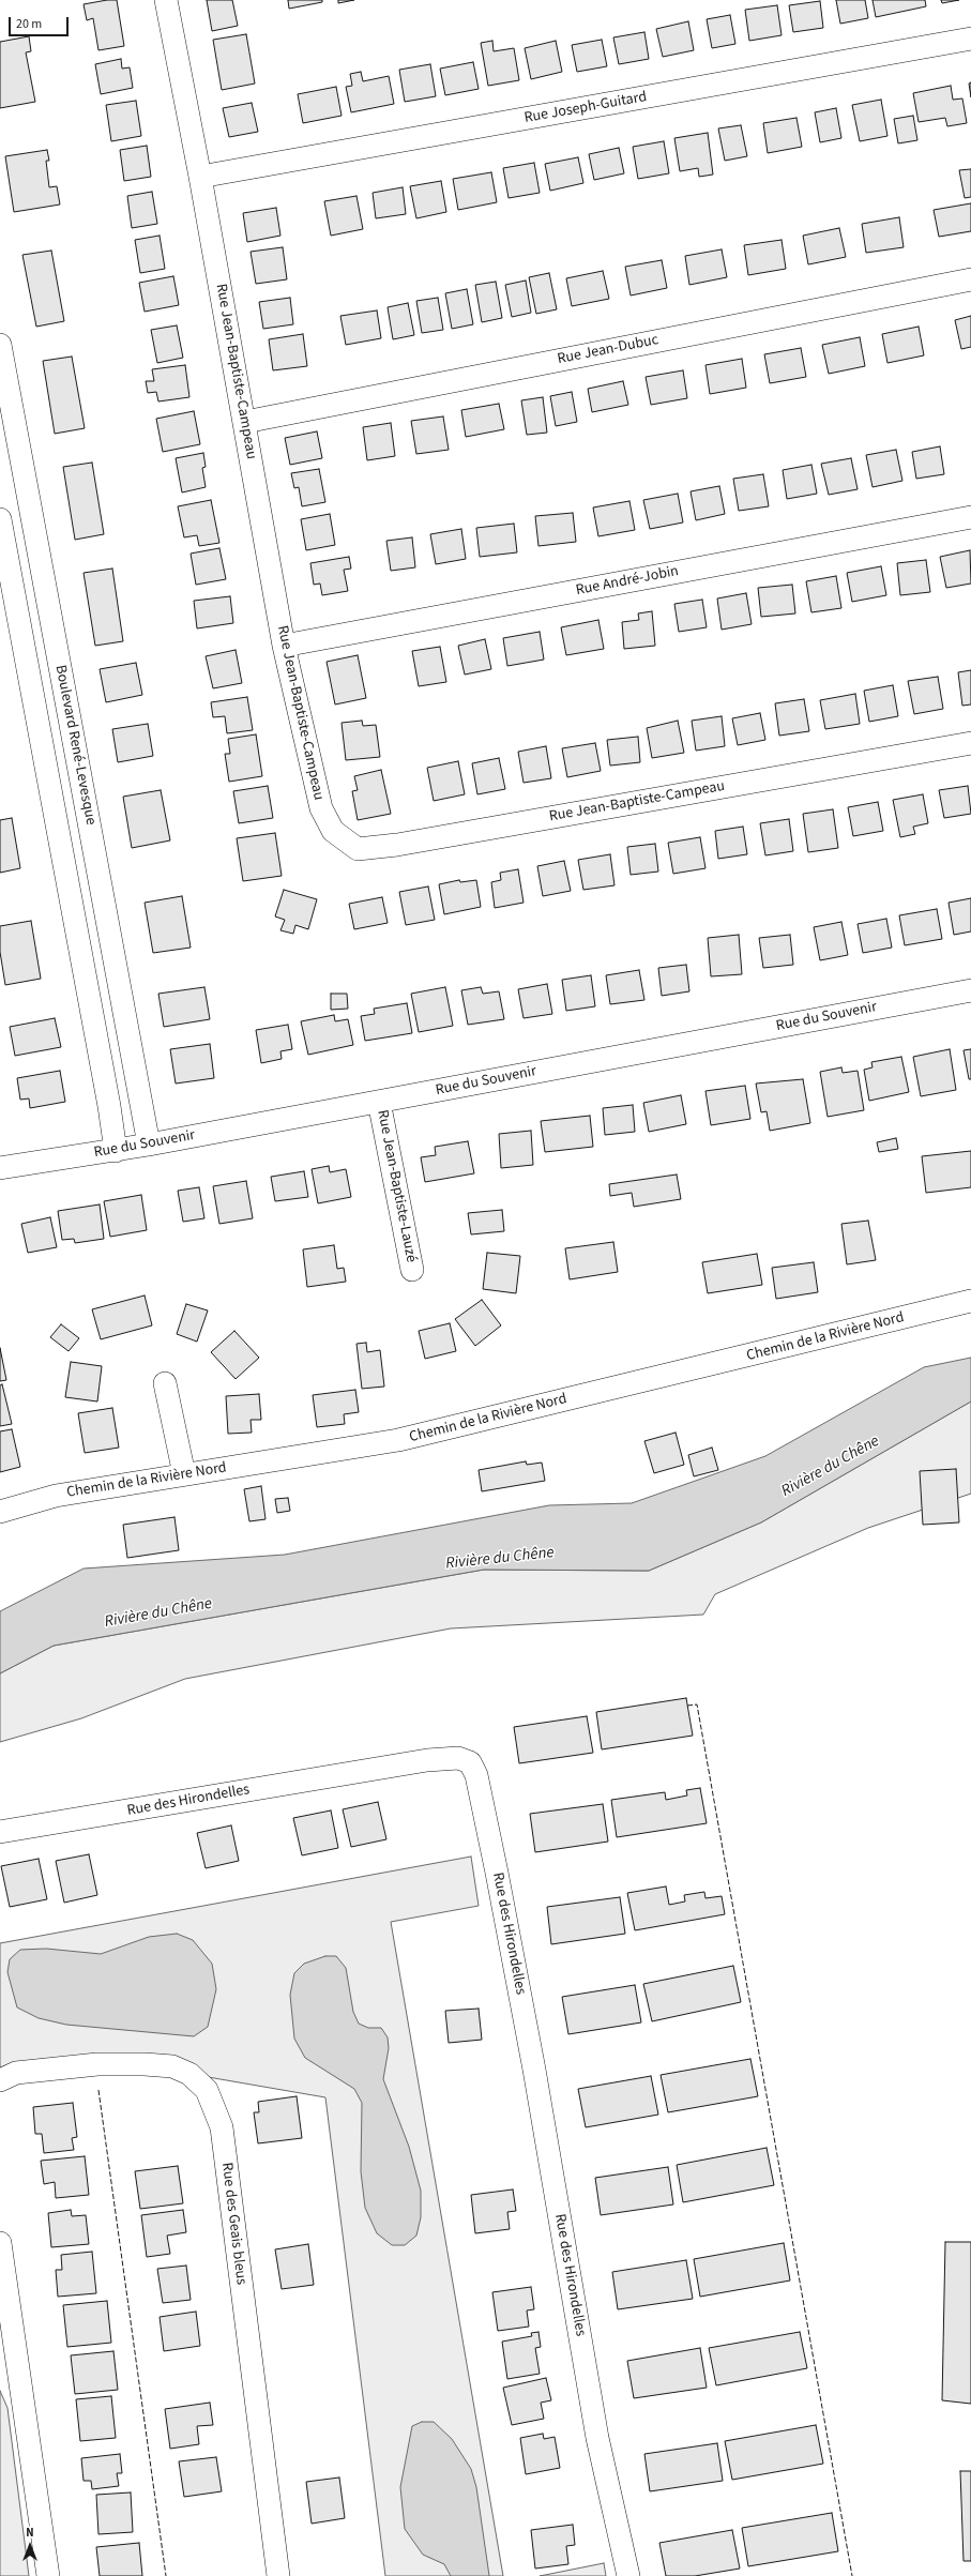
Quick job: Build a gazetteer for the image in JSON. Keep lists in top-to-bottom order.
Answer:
{
  "streets": {
    "street": [
      "Rue Joseph-Guitard",
      "Rue Jean-Dubuc",
      "Rue Jean-Baptiste-Campeau",
      "Rue André-Jobin",
      "Boulevard René-Levesque",
      "Rue du Souvenir",
      "Rue Jean-Baptiste-Lauzé",
      "Chemin de la Rivière Nord",
      "Rue des Hirondelles",
      "Rue des Geais bleus"
    ]
  },
  "crossings": [
    ["Rue Joseph-Guitard", "Rue Jean-Baptiste-Campeau"],
    ["Rue Jean-Dubuc", "Rue Jean-Baptiste-Campeau"],
    ["Rue Jean-Baptiste-Campeau", "Rue André-Jobin"],
    ["Boulevard René-Levesque", "Rue du Souvenir"],
    ["Rue du Souvenir", "Rue Jean-Baptiste-Lauzé"]
  ],
  "water": ["Rivière du Chêne"],
  "scale_bar": "20 m",
  "north": "top"
}
